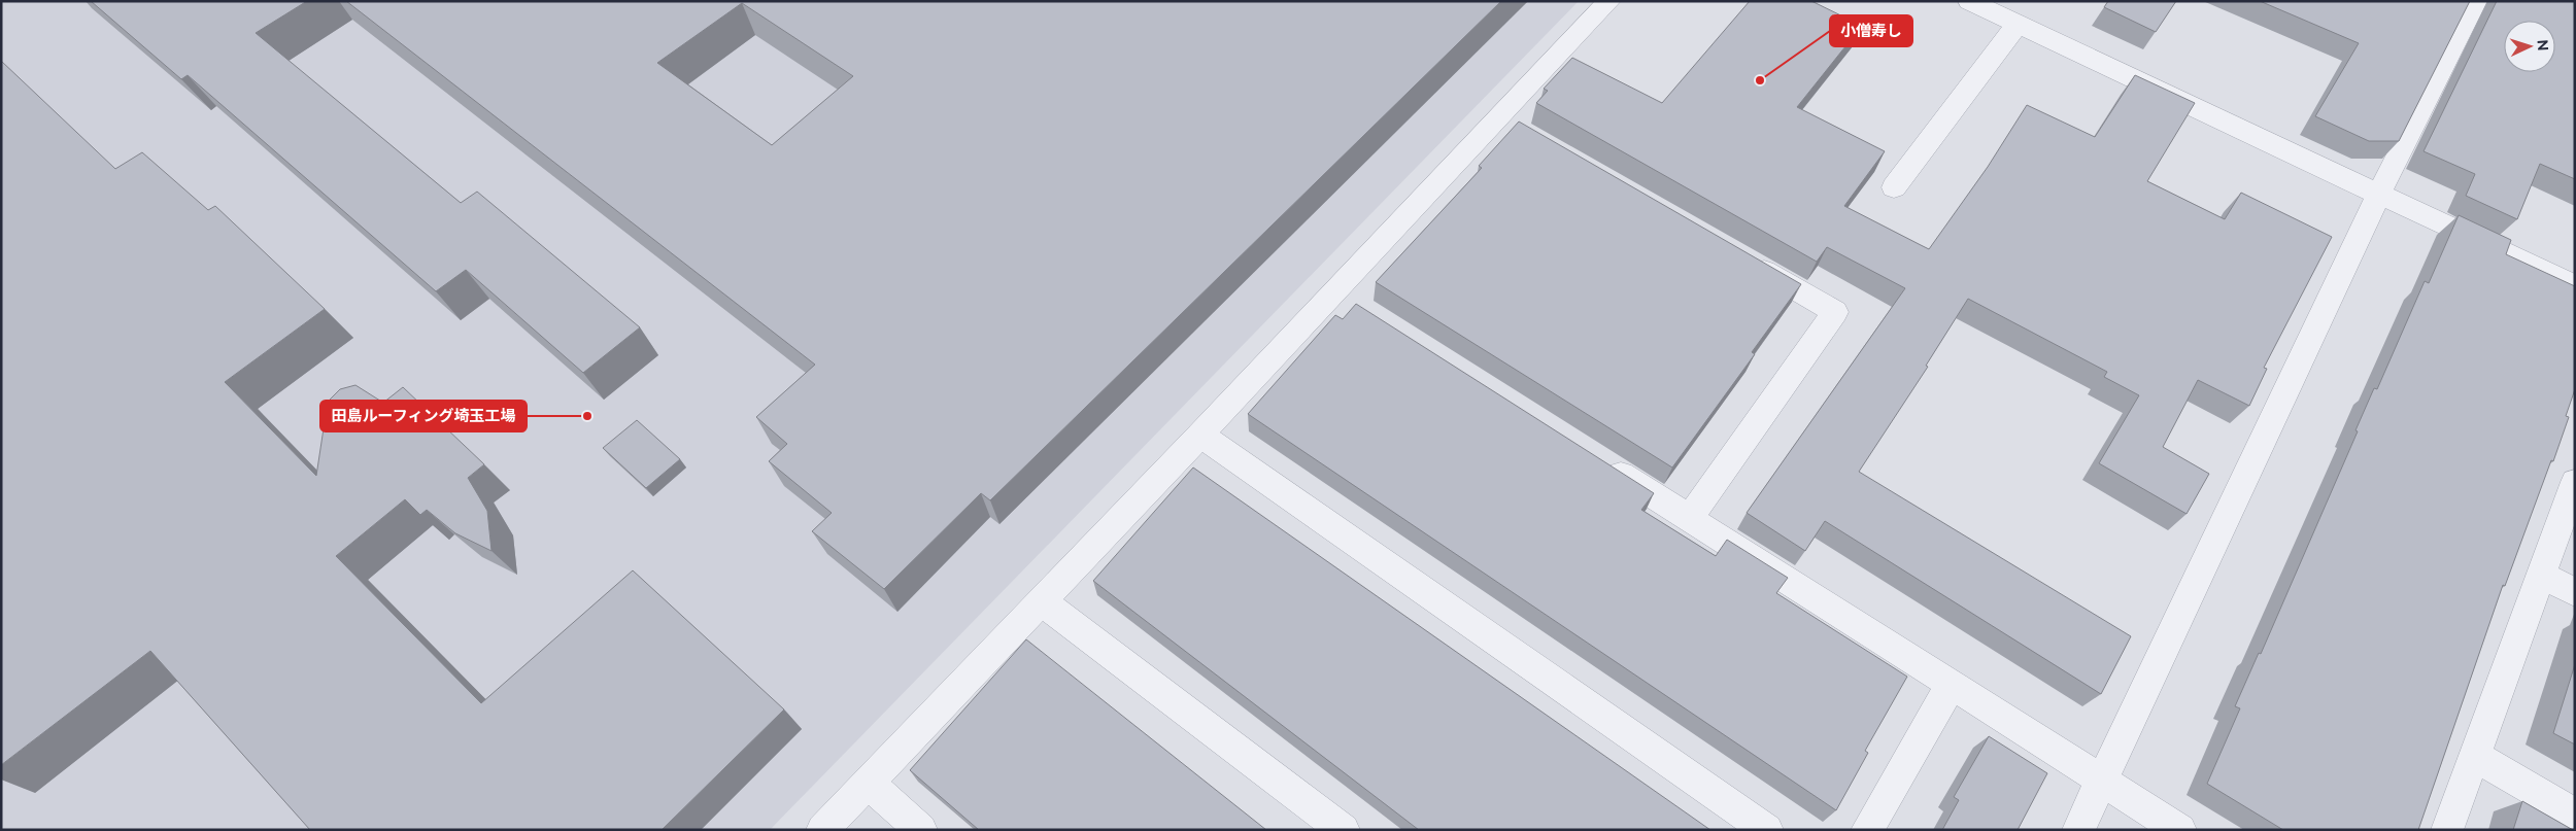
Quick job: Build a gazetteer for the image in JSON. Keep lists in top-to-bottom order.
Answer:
{
  "places": ["小僧寿し", "田島ルーフィング埼玉工場"],
  "north": "right"
}
